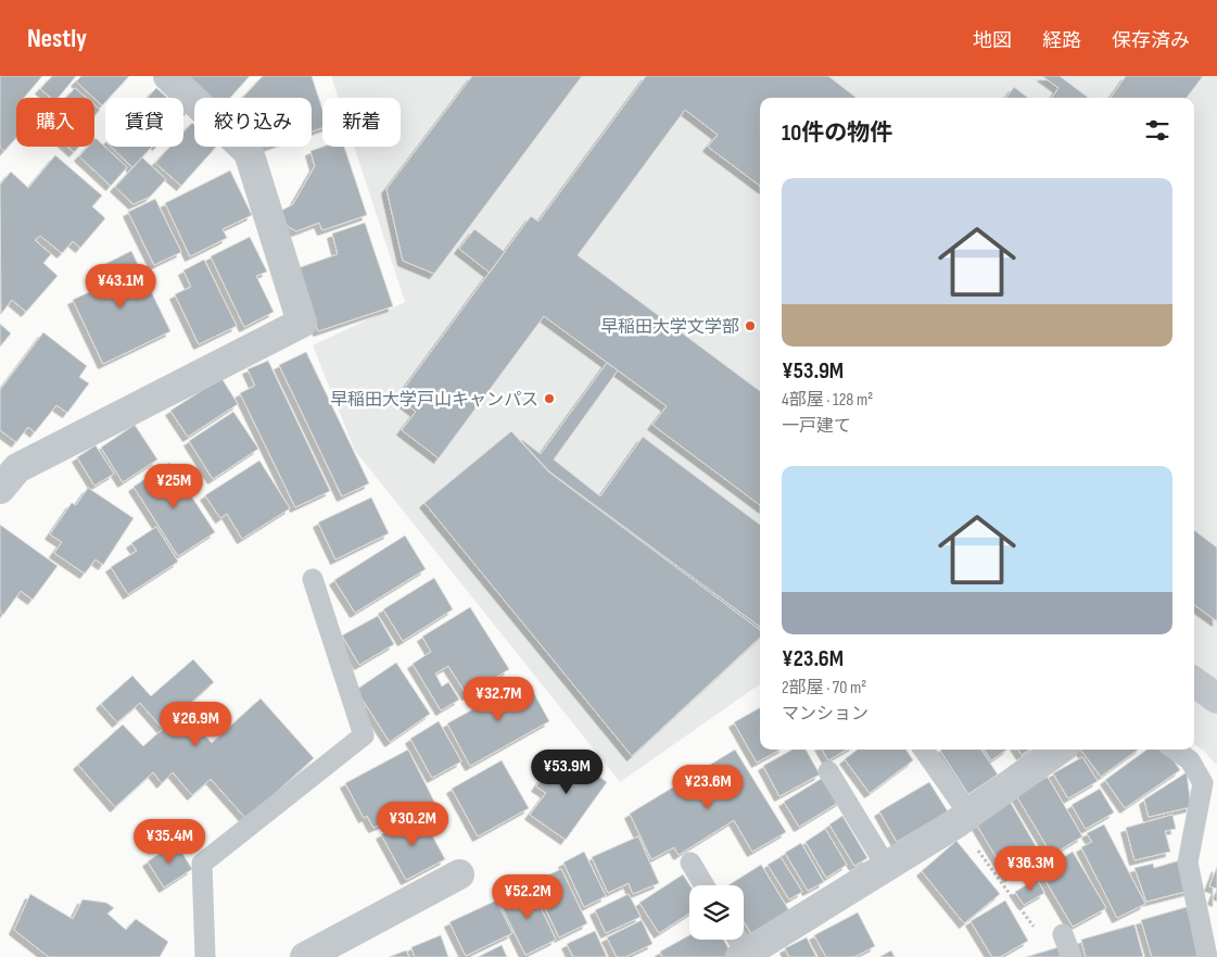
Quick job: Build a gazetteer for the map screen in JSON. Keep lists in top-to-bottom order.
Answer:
{
  "places": ["早稲田大学文学部", "早稲田大学戸山キャンパス"],
  "page": {
    "header": "Nestly",
    "nav": ["地図", "経路", "保存済み"],
    "chip": [
      "購入",
      "賃貸",
      "絞り込み",
      "新着"
    ],
    "heading": "10件の物件",
    "list": [
      {
        "name": "¥53.9M",
        "note": "4部屋 · 128 m² · 一戸建て"
      },
      {
        "name": "¥23.6M",
        "note": "2部屋 · 70 m² · マンション"
      }
    ],
    "price": [
      "¥43.1M",
      "¥25M",
      "¥32.7M",
      "¥26.9M",
      "¥53.9M",
      "¥23.6M",
      "¥30.2M",
      "¥35.4M",
      "¥36.3M",
      "¥52.2M"
    ]
  }
}
